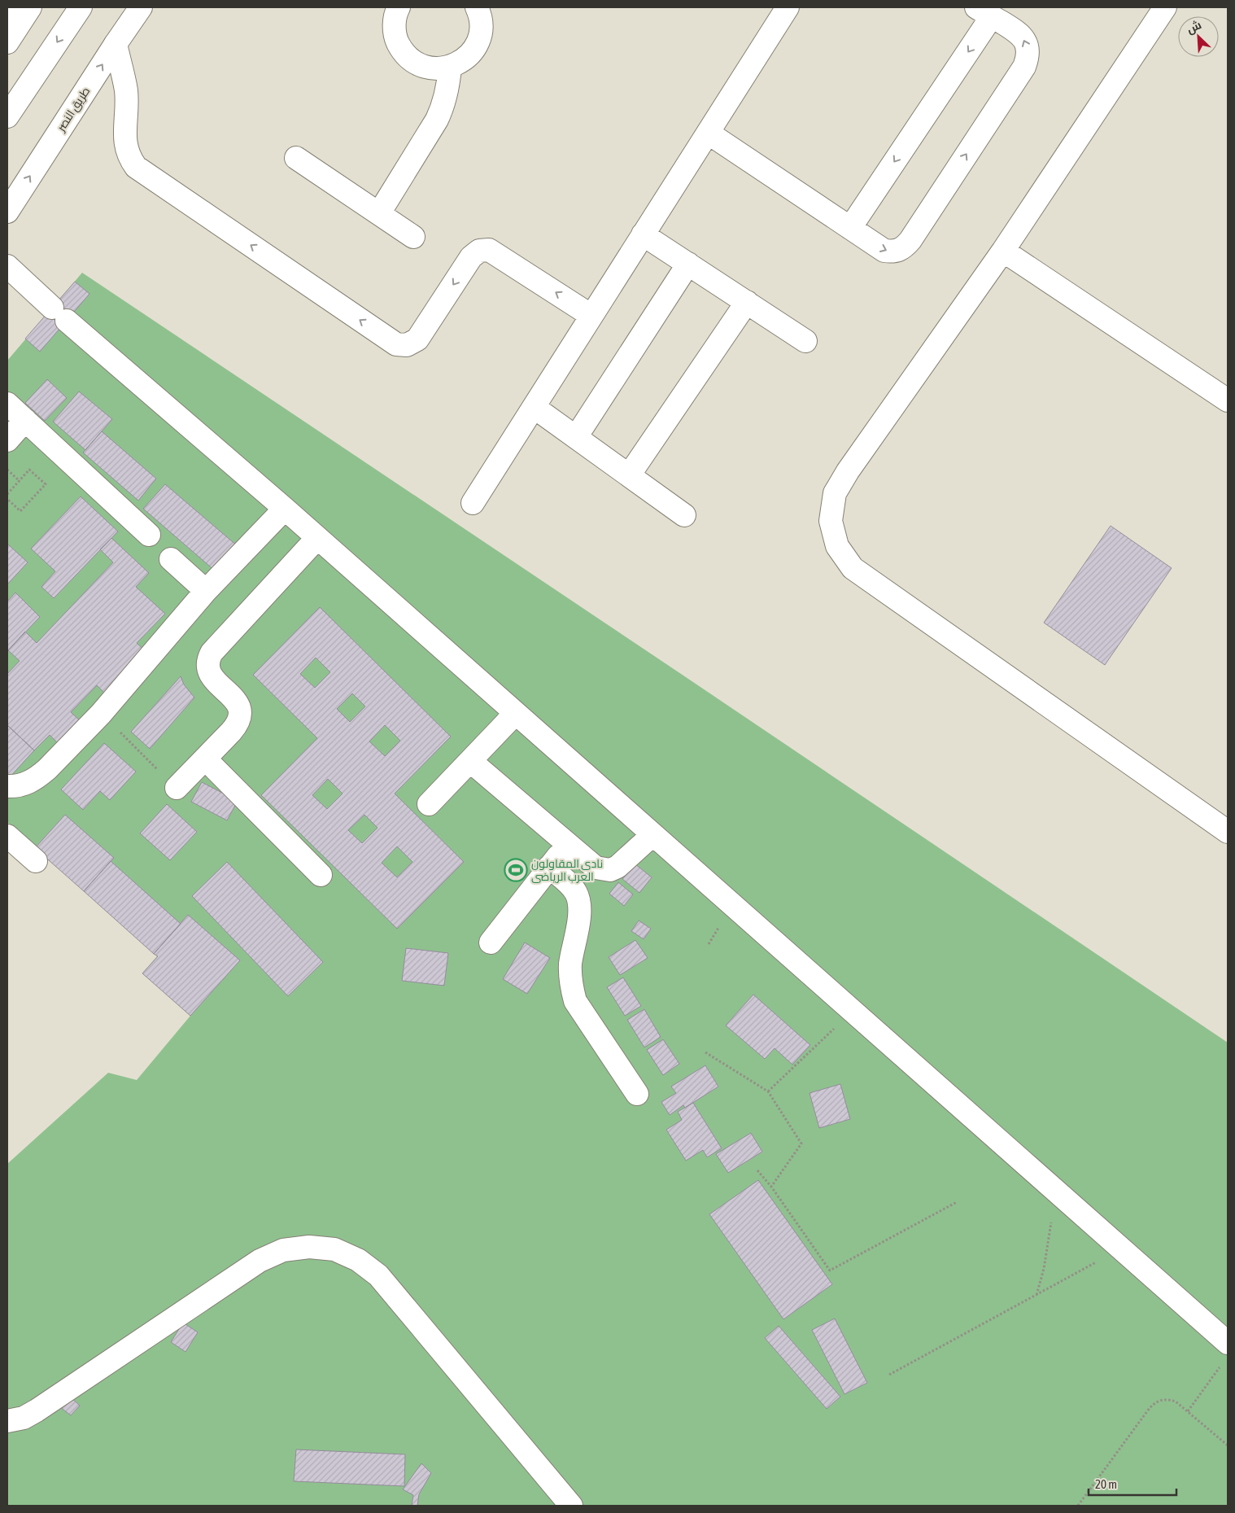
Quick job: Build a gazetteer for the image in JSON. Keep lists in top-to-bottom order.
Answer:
{
  "streets": {
    "main road": ["طريق النصر"]
  },
  "places": {
    "sports": ["نادى المقاولون العرب الرياضى"]
  },
  "scale_bar": "20 m",
  "north": "top left"
}
